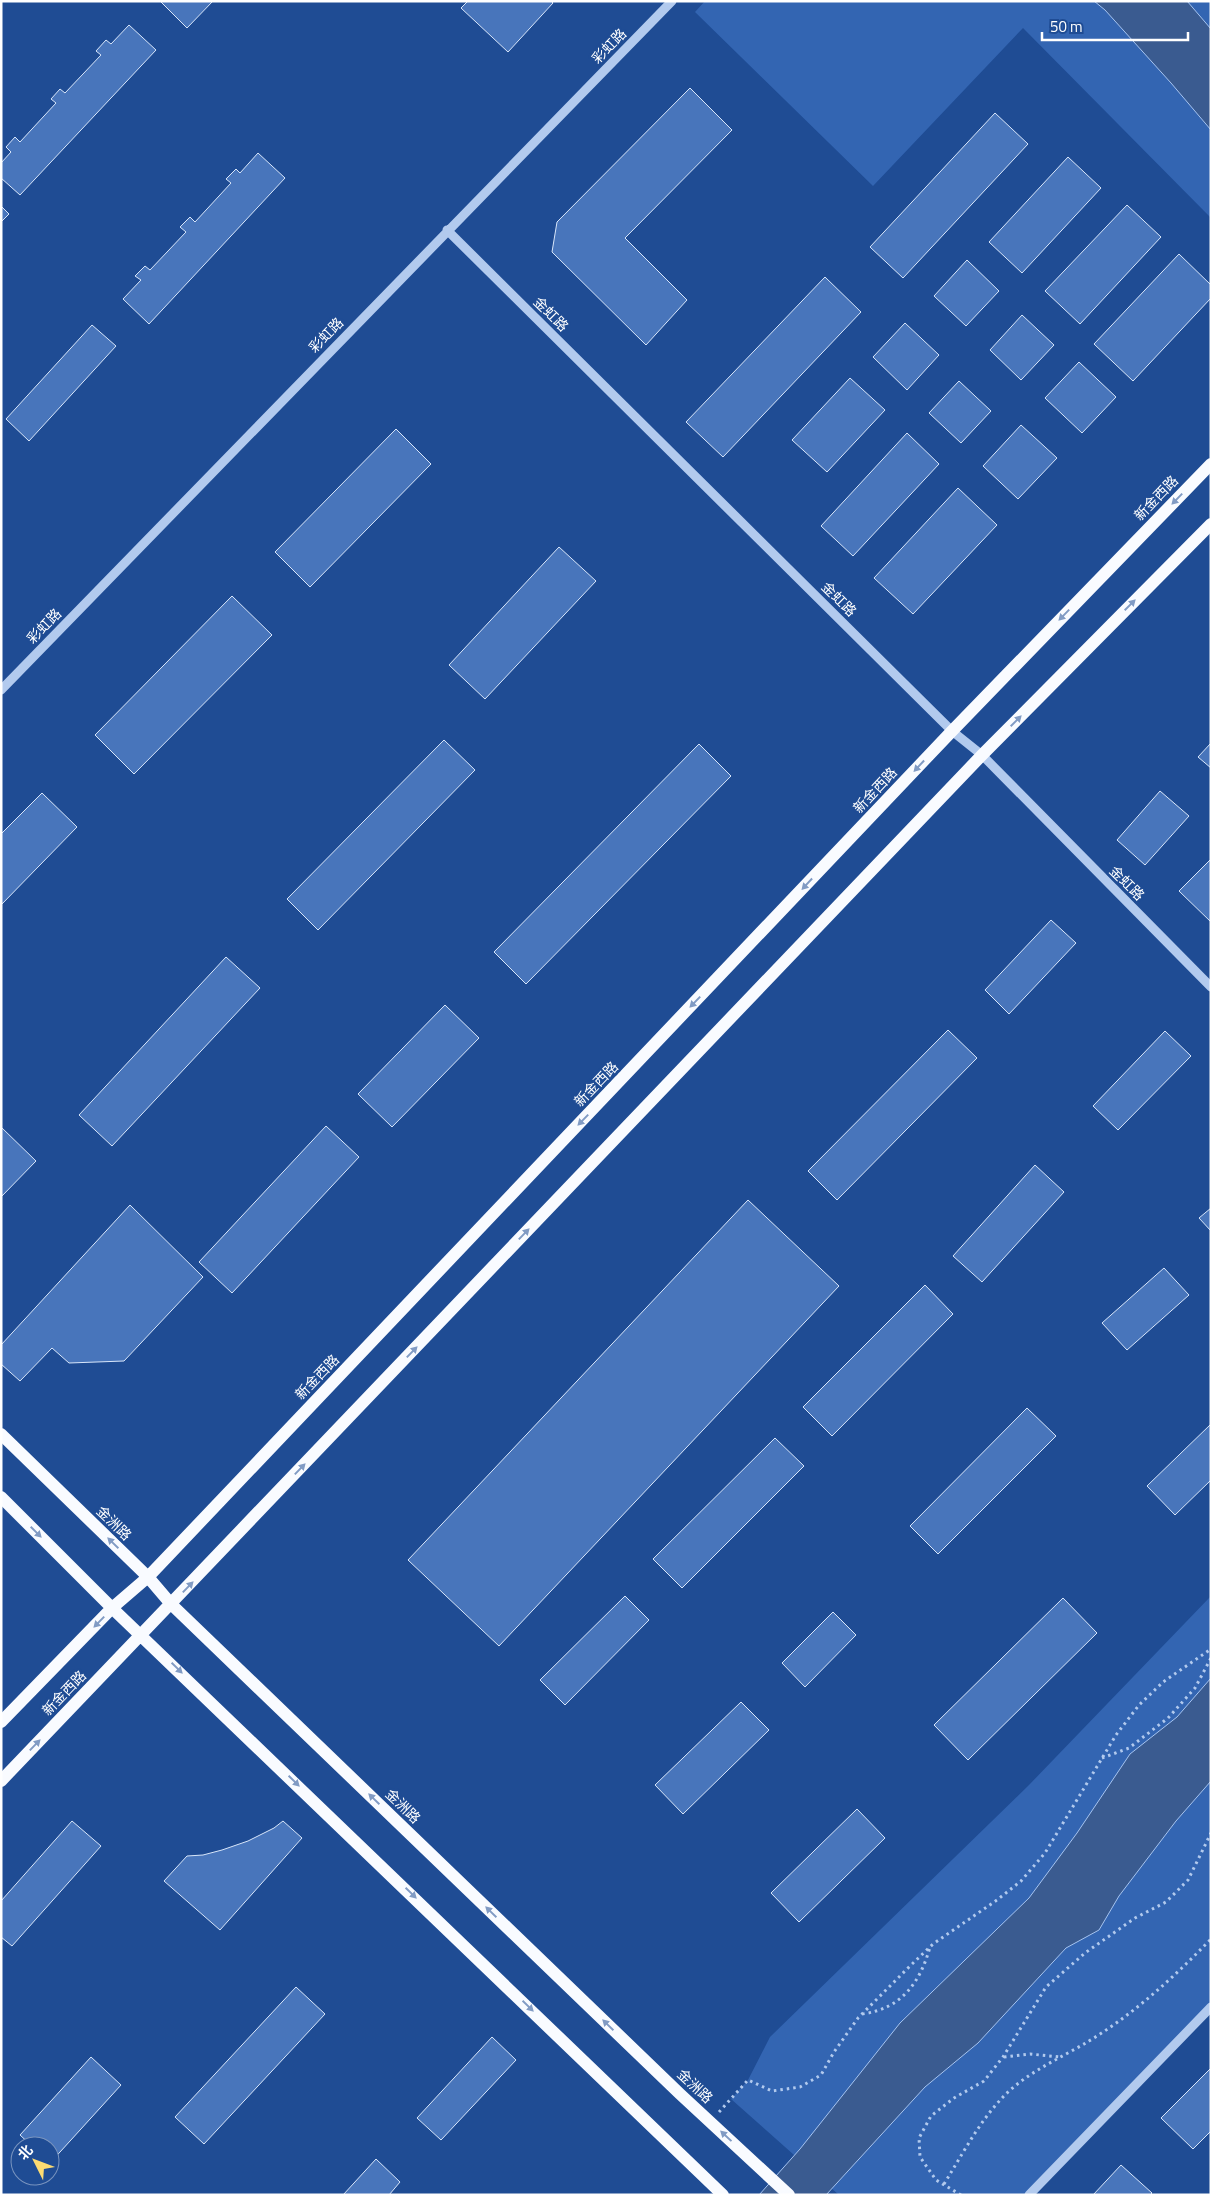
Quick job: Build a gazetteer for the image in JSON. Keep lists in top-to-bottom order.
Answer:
{
  "streets": {
    "main road": ["新金西路", "金洲路"],
    "street": ["彩虹路", "金虹路"]
  },
  "crossings": [
    ["彩虹路", "金虹路"],
    ["金虹路", "新金西路"],
    ["新金西路", "金洲路"]
  ],
  "scale_bar": "50 m",
  "north": "top left"
}
